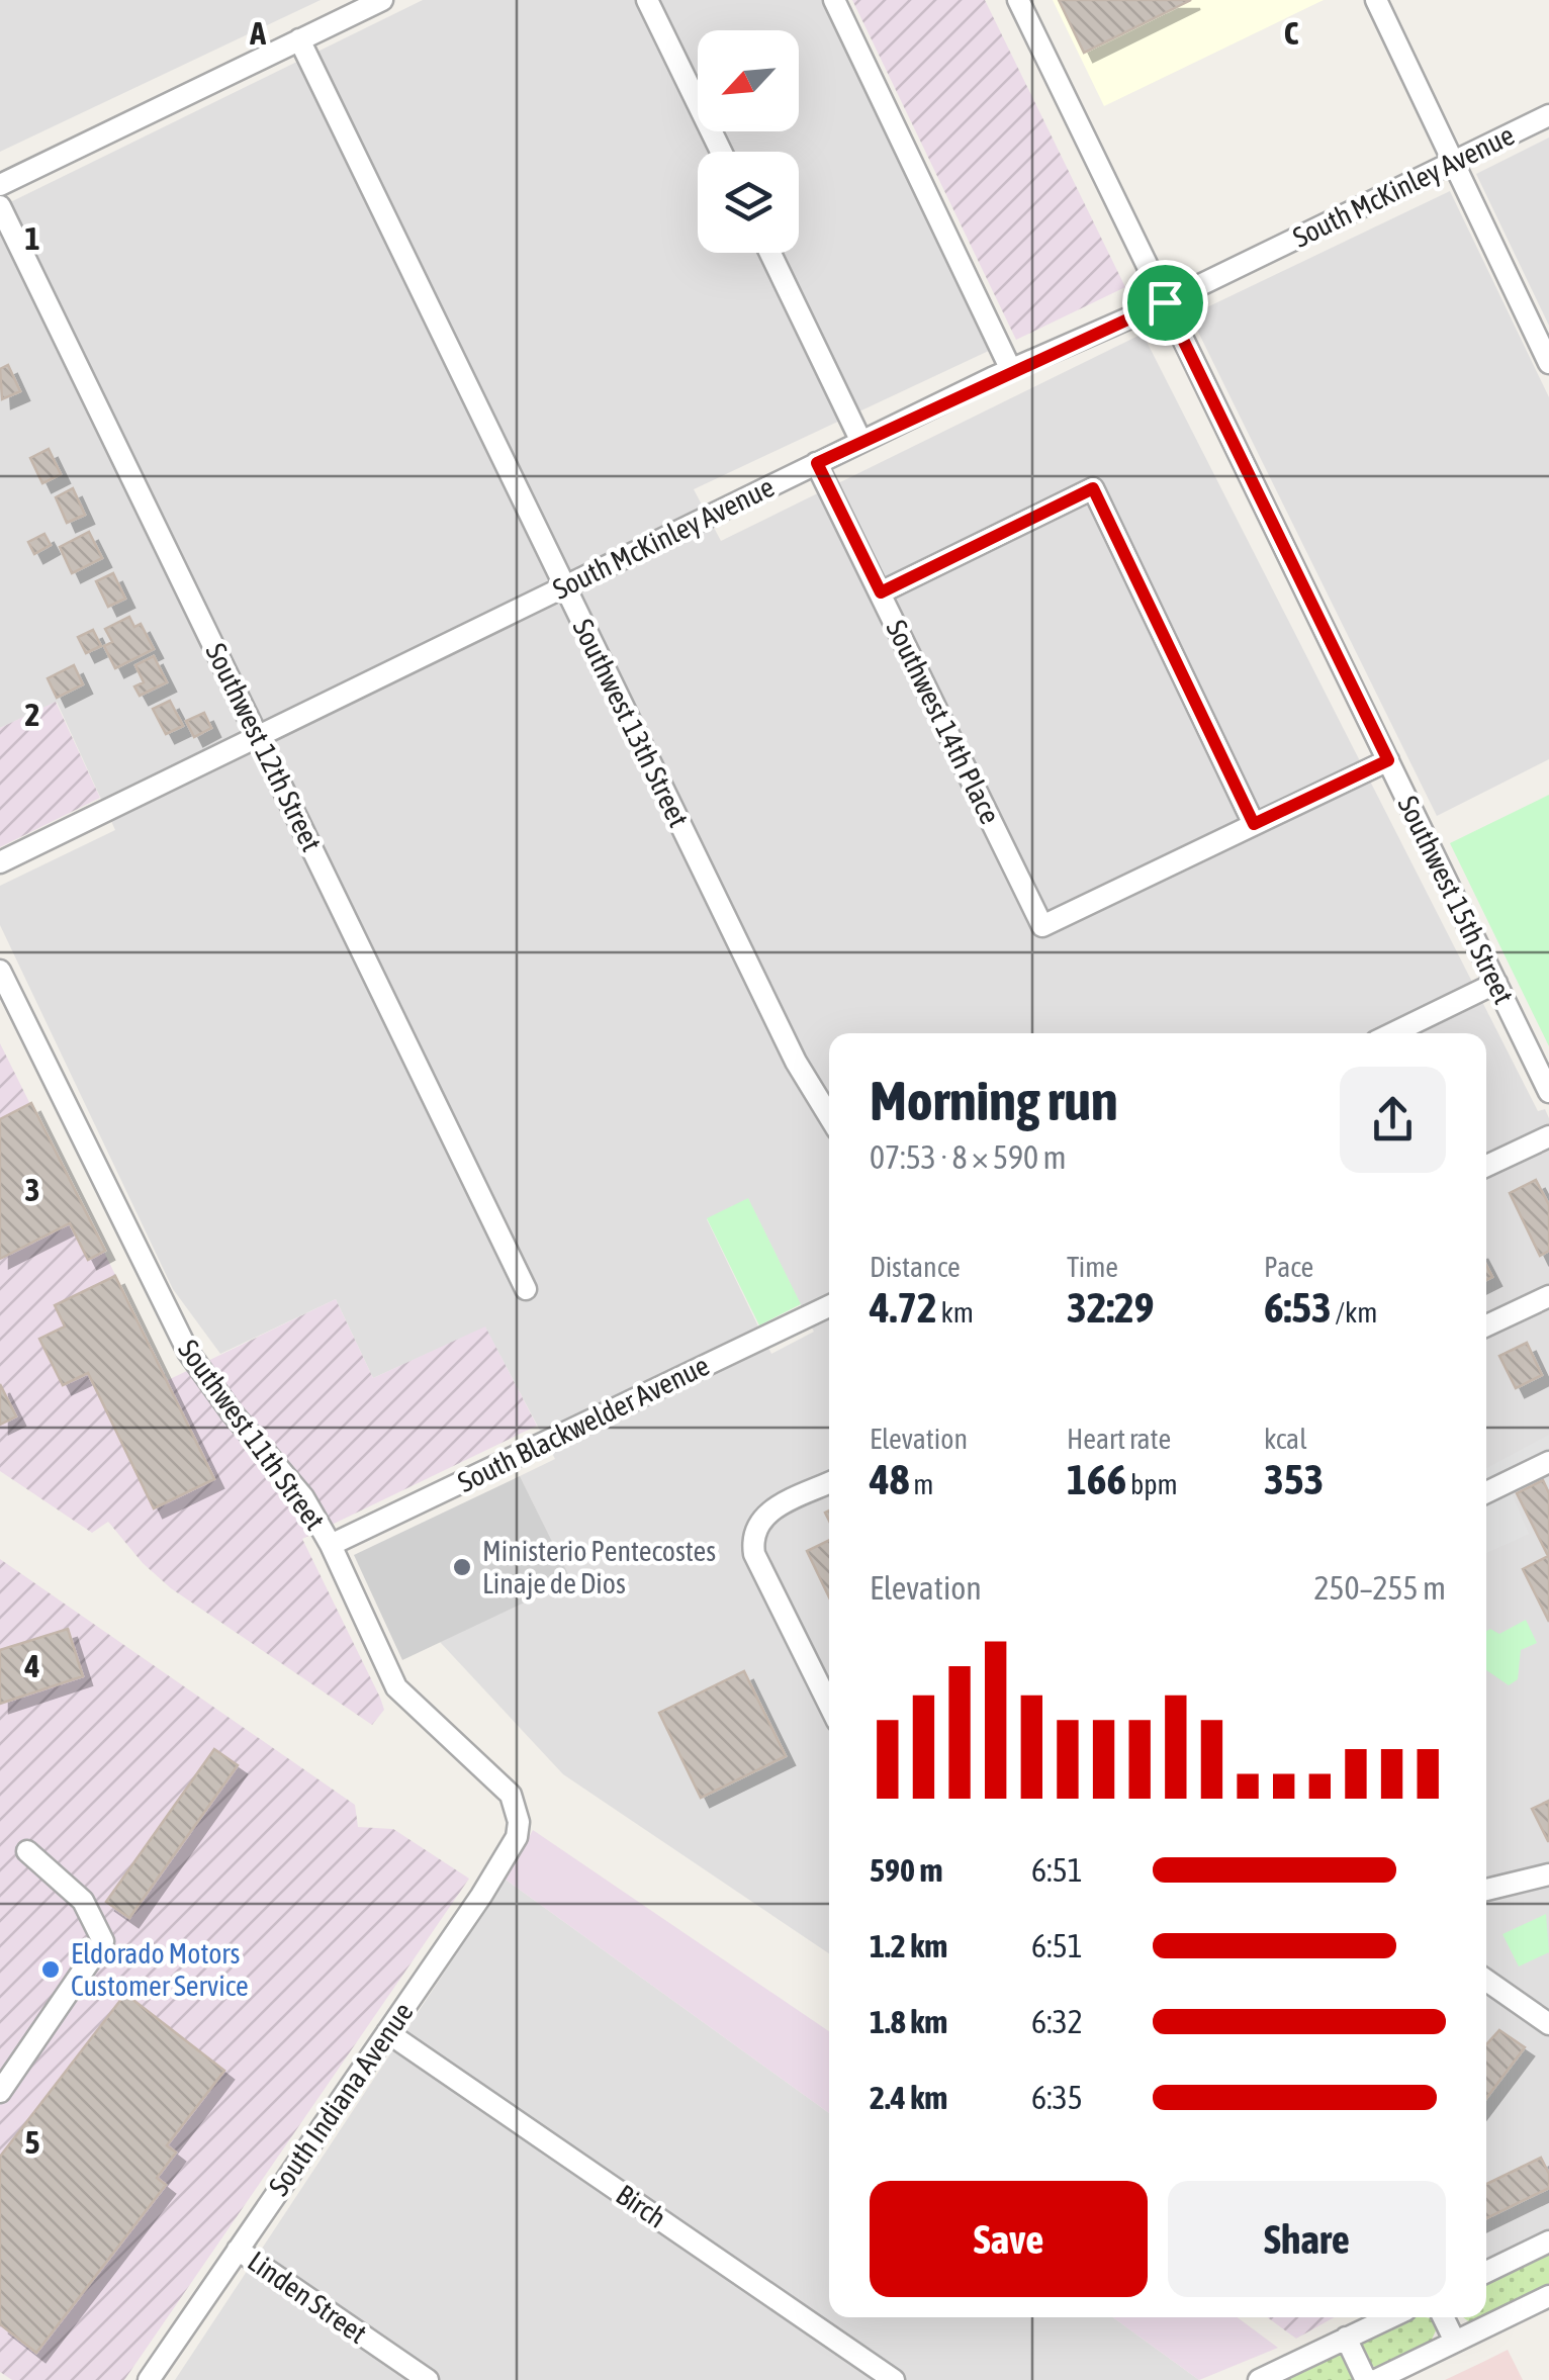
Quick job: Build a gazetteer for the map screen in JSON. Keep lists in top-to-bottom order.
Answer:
{
  "streets": {
    "street": [
      "South McKinley Avenue",
      "Southwest 14th Place",
      "Southwest 13th Street",
      "Southwest 12th Street",
      "Southwest 15th Street",
      "South Blackwelder Avenue",
      "Southwest 11th Street",
      "South Indiana Avenue",
      "Birch",
      "Linden Street"
    ]
  },
  "crossings": [
    ["South McKinley Avenue", "Southwest 14th Place"],
    ["South McKinley Avenue", "Southwest 13th Street"],
    ["South McKinley Avenue", "Southwest 12th Street"],
    ["South McKinley Avenue", "Southwest 15th Street"],
    ["South Blackwelder Avenue", "Southwest 11th Street"],
    ["Southwest 11th Street", "South Indiana Avenue"],
    ["South Indiana Avenue", "Birch"],
    ["South Indiana Avenue", "Linden Street"]
  ],
  "places": ["Ministerio Pentecostes Linaje de Dios", "Eldorado Motors Customer Service"],
  "north": "bottom left",
  "page": {
    "heading": ["Morning run", "07:53 · 8 × 590 m"],
    "stats": [
      ["Distance", "4.72 km"],
      ["Time", "32:29"],
      ["Pace", "6:53 /km"],
      ["Elevation", "48 m"],
      ["Heart rate", "166 bpm"],
      ["kcal", "353"]
    ],
    "chart": ["Elevation", "250–255 m"],
    "list": [
      {
        "name": "590 m",
        "note": "6:51"
      },
      {
        "name": "1.2 km",
        "note": "6:51"
      },
      {
        "name": "1.8 km",
        "note": "6:32"
      },
      {
        "name": "2.4 km",
        "note": "6:35"
      }
    ],
    "buttons": ["Save", "Share"]
  },
  "grid": {
    "columns": ["A", "C"],
    "rows": [
      "1",
      "2",
      "3",
      "4",
      "5"
    ]
  }
}
